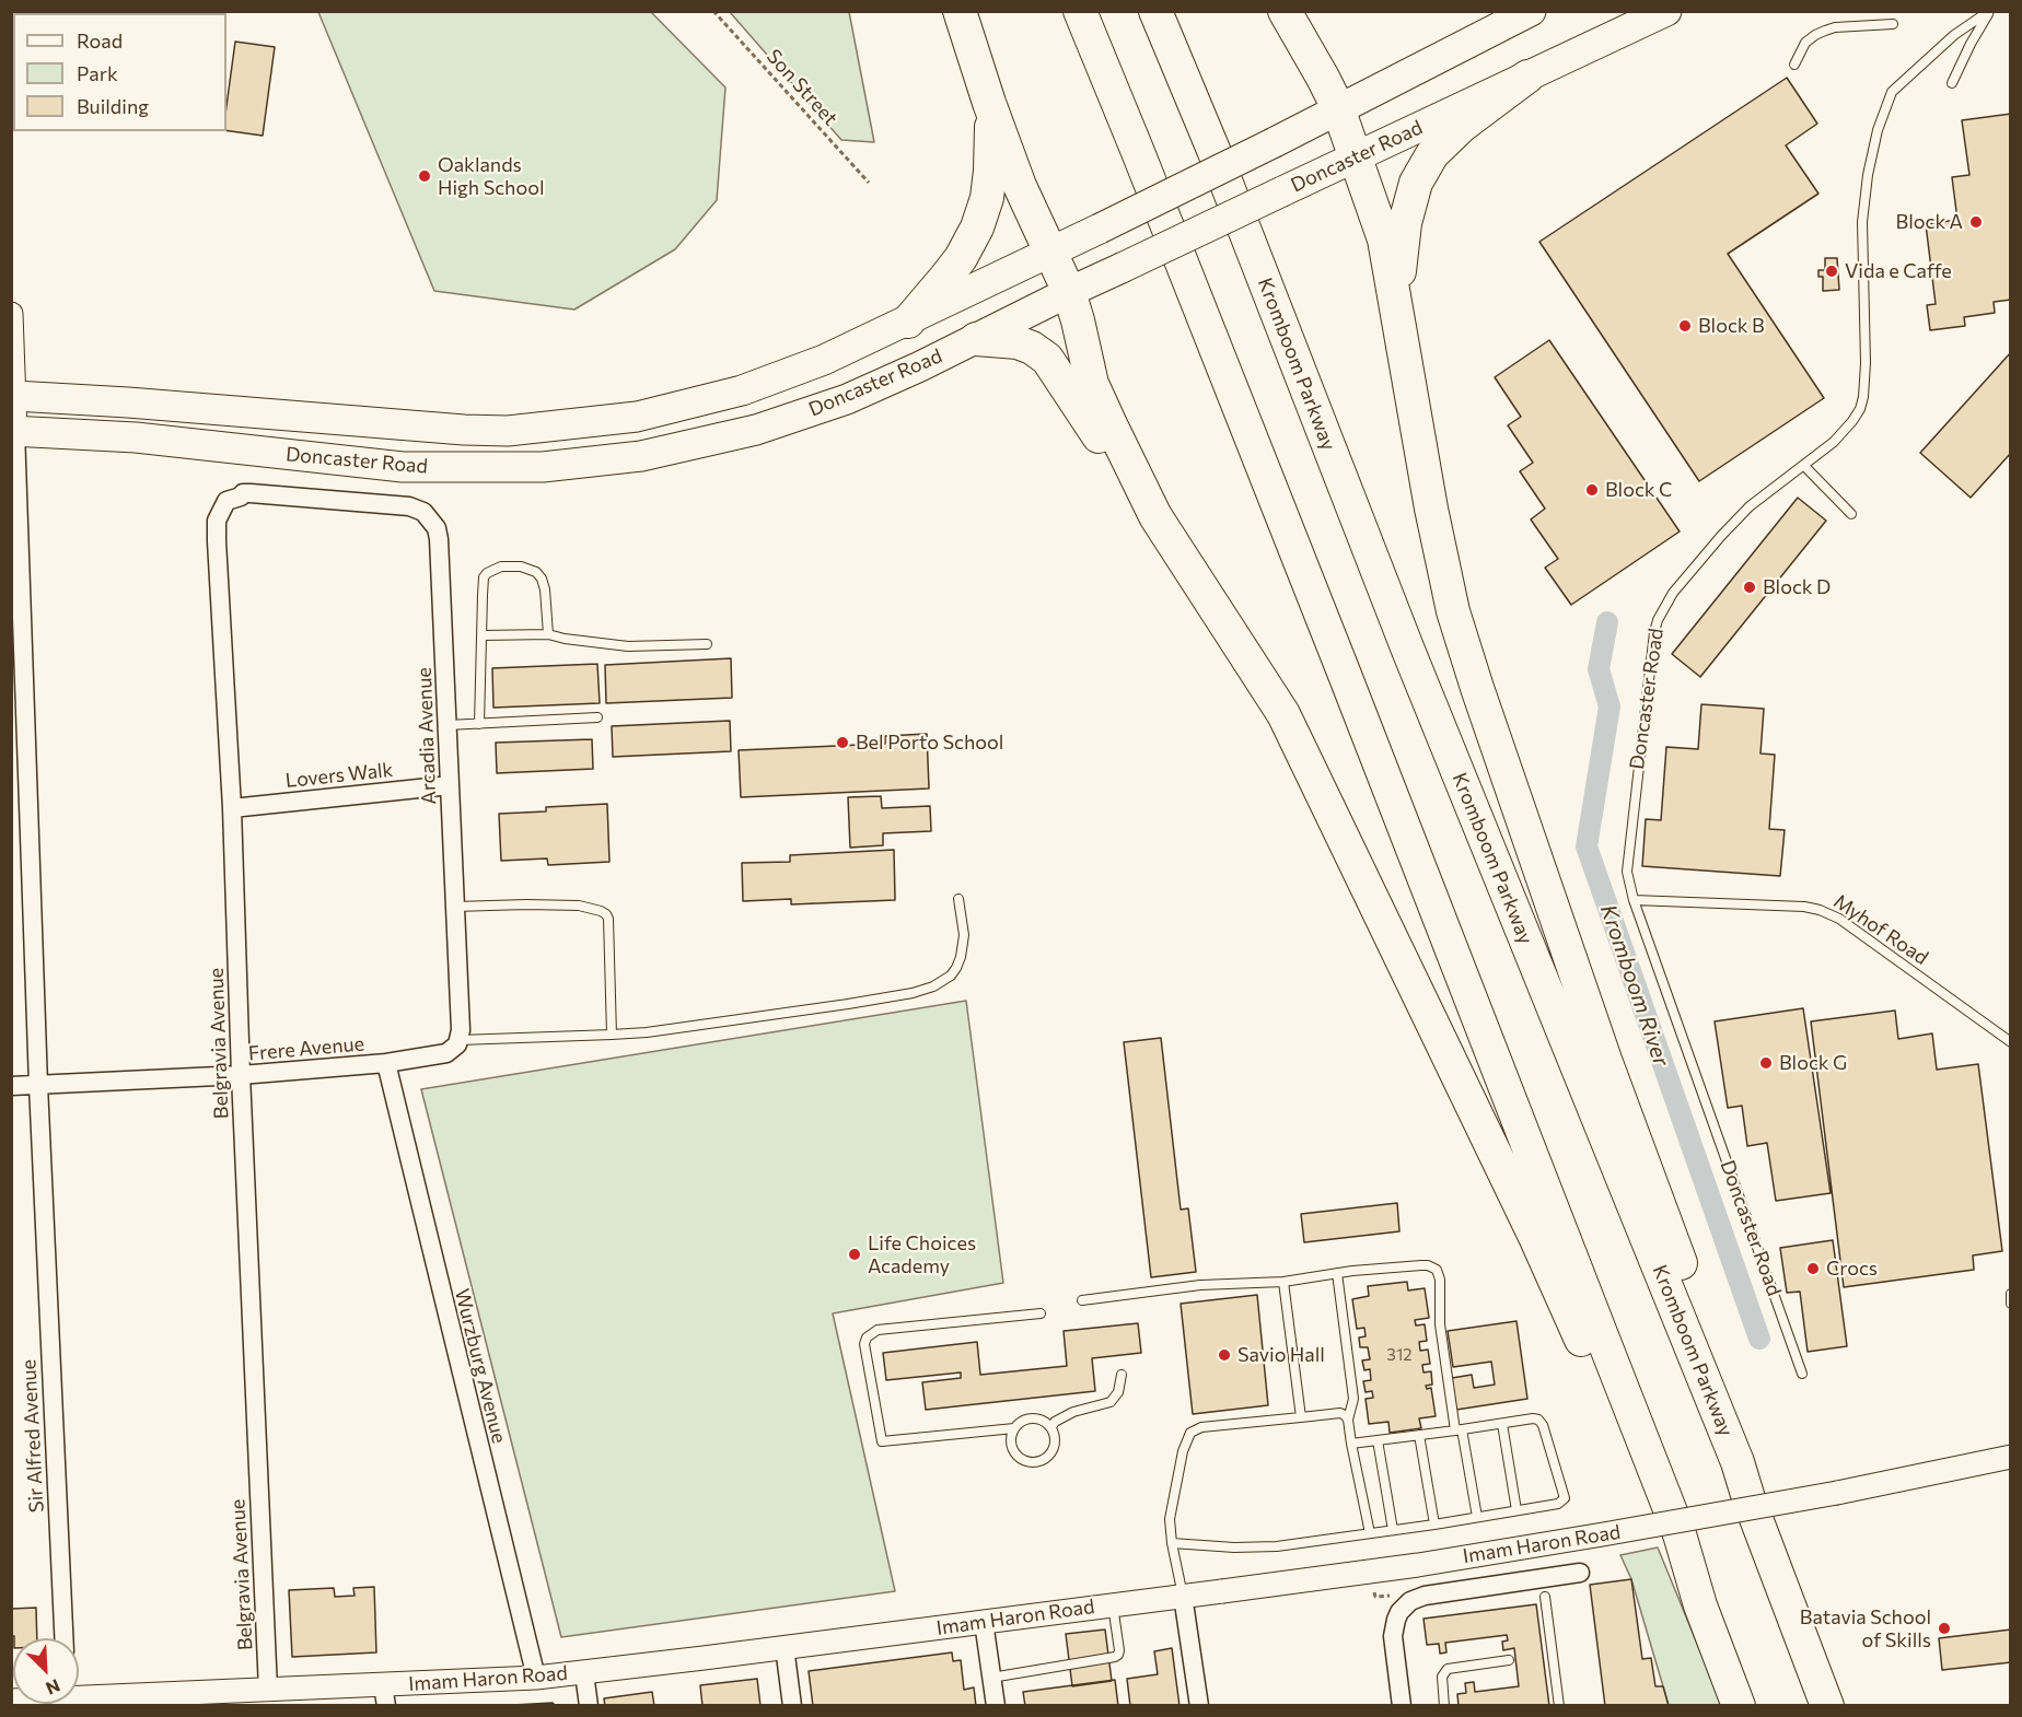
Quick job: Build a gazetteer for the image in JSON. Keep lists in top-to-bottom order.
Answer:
{
  "streets": {
    "highway": ["Kromboom Parkway"],
    "main road": ["Doncaster Road"],
    "street": [
      "Arcadia Avenue",
      "Lovers Walk",
      "Belgravia Avenue",
      "Frere Avenue",
      "Wurzburg Avenue",
      "Sir Alfred Avenue",
      "Imam Haron Road"
    ],
    "lane": ["Myhof Road"],
    "path": ["Son Street"]
  },
  "crossings": [
    ["Doncaster Road", "Myhof Road"],
    ["Doncaster Road", "Sir Alfred Avenue"],
    ["Arcadia Avenue", "Lovers Walk"],
    ["Arcadia Avenue", "Belgravia Avenue"],
    ["Arcadia Avenue", "Frere Avenue"],
    ["Lovers Walk", "Belgravia Avenue"],
    ["Belgravia Avenue", "Frere Avenue"],
    ["Belgravia Avenue", "Imam Haron Road"],
    ["Frere Avenue", "Wurzburg Avenue"],
    ["Frere Avenue", "Sir Alfred Avenue"],
    ["Wurzburg Avenue", "Imam Haron Road"]
  ],
  "water": ["Kromboom River"],
  "places": [
    "Oaklands High School",
    "Block A",
    "Vida e Caffe",
    "Block B",
    "Block C",
    "Block D",
    "Bel Porto School",
    "Block G",
    "Life Choices Academy",
    "Crocs",
    "Savio Hall",
    "Batavia School of Skills"
  ],
  "house_numbers": ["312"],
  "legend": ["Road", "Park", "Building"],
  "north": "bottom right"
}
